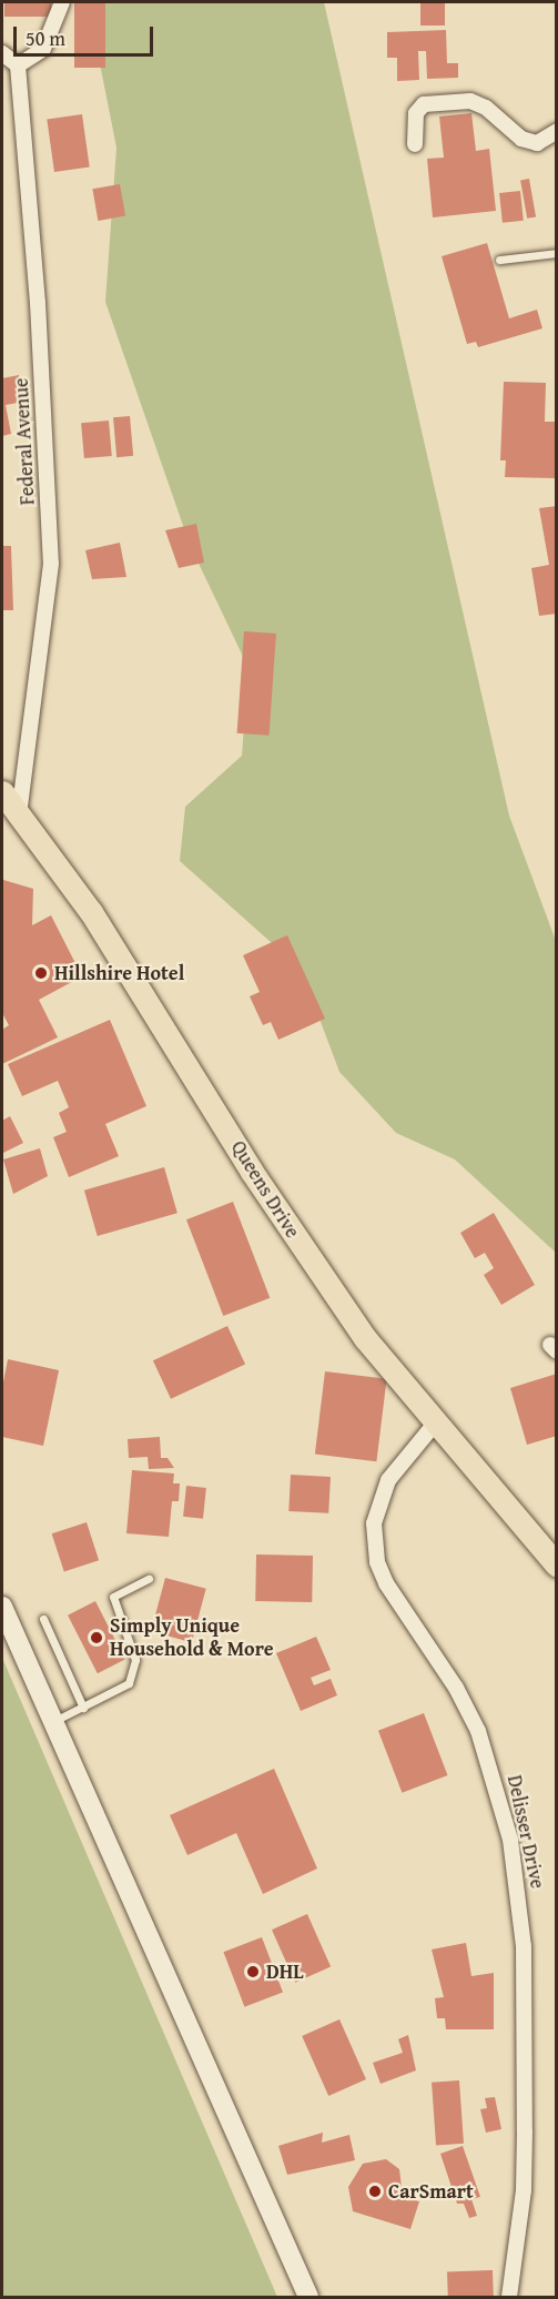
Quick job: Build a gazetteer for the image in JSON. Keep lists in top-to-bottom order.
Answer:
{
  "streets": {
    "main road": ["Queens Drive"],
    "street": ["Federal Avenue", "Delisser Drive"]
  },
  "crossings": [
    ["Federal Avenue", "Queens Drive"],
    ["Queens Drive", "Delisser Drive"]
  ],
  "places": [
    "Hillshire Hotel",
    "Simply Unique Household & More",
    "DHL",
    "CarSmart"
  ],
  "scale_bar": "50 m"
}
